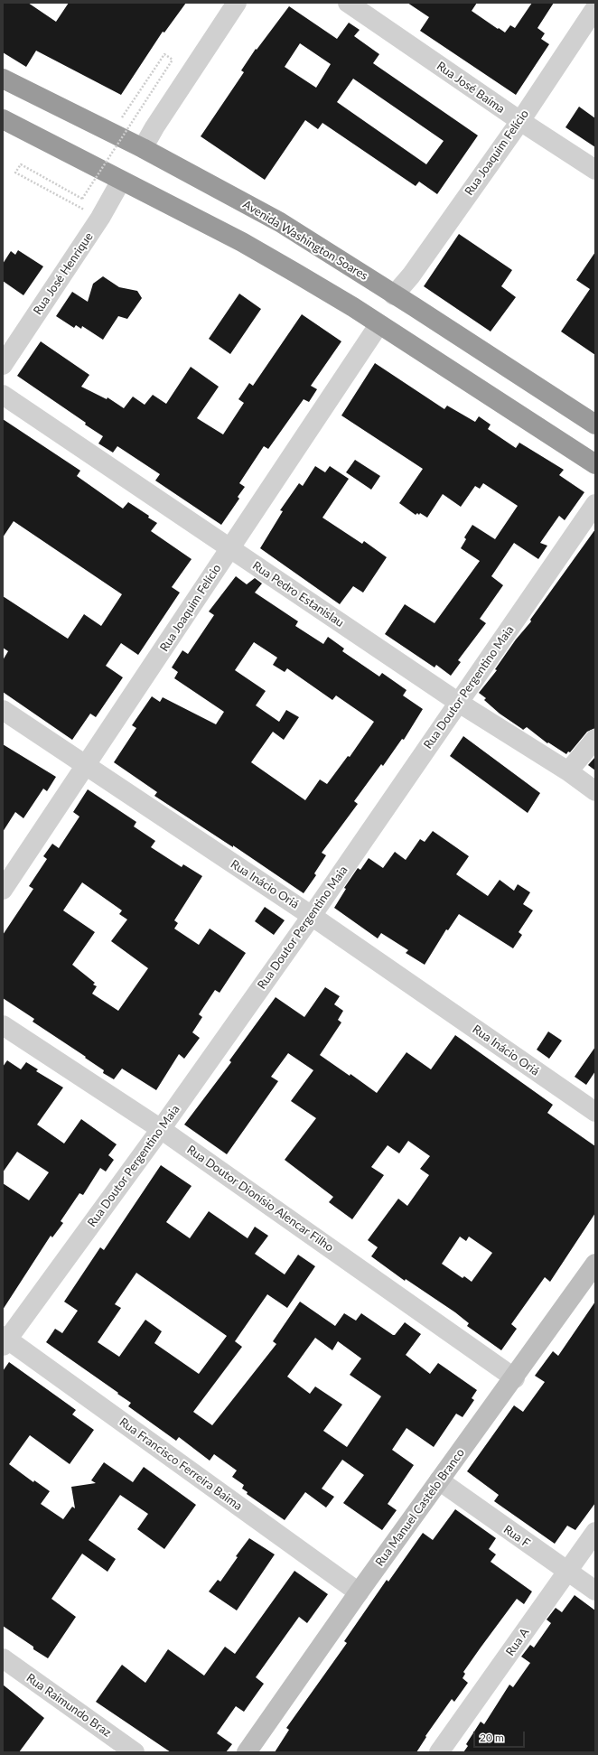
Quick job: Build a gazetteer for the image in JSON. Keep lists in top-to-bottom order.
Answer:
{
  "streets": {
    "highway": ["Avenida Washington Soares"],
    "street": [
      "Rua José Baíma",
      "Rua Joaquim Felício",
      "Rua José Henrique",
      "Rua Pedro Estanislau",
      "Rua Doutor Pergentino Maia",
      "Rua Inácio Oriá",
      "Rua Doutor Dionísio Alencar Filho",
      "Rua Francisco Ferreira Baima",
      "Rua Manuel Castelo Branco",
      "Rua F",
      "Rua A",
      "Rua Raimundo Braz"
    ]
  },
  "crossings": [
    ["Rua José Baíma", "Rua Joaquim Felício"],
    ["Rua Joaquim Felício", "Avenida Washington Soares"],
    ["Rua Joaquim Felício", "Rua Pedro Estanislau"],
    ["Rua Joaquim Felício", "Rua Inácio Oriá"],
    ["Rua Pedro Estanislau", "Rua Doutor Pergentino Maia"],
    ["Rua Doutor Pergentino Maia", "Rua Inácio Oriá"],
    ["Rua Doutor Pergentino Maia", "Rua Doutor Dionísio Alencar Filho"],
    ["Rua Doutor Pergentino Maia", "Rua Francisco Ferreira Baima"],
    ["Rua Doutor Dionísio Alencar Filho", "Rua Manuel Castelo Branco"],
    ["Rua Francisco Ferreira Baima", "Rua Manuel Castelo Branco"],
    ["Rua Manuel Castelo Branco", "Rua F"],
    ["Rua F", "Rua A"]
  ],
  "scale_bar": "20 m"
}
